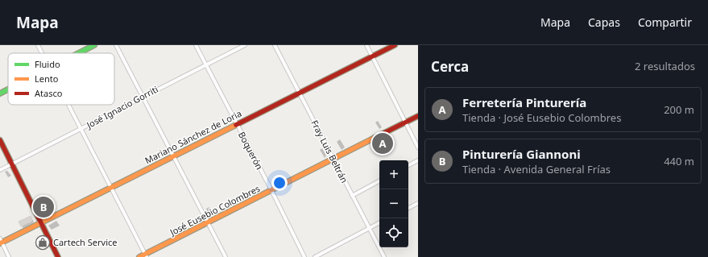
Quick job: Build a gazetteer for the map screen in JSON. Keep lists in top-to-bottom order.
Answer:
{
  "streets": {
    "street": [
      "José Ignacio Gorriti",
      "Mariano Sánchez de Loria",
      "Boquerón",
      "Fray Luis Beltrán",
      "José Eusebio Colombres"
    ]
  },
  "crossings": [
    ["José Ignacio Gorriti", "Boquerón"],
    ["Mariano Sánchez de Loria", "Boquerón"],
    ["Mariano Sánchez de Loria", "Fray Luis Beltrán"],
    ["Boquerón", "José Eusebio Colombres"],
    ["Fray Luis Beltrán", "José Eusebio Colombres"]
  ],
  "places": {
    "shop": ["Cartech Service"]
  },
  "legend": ["Fluido", "Lento", "Atasco"],
  "page": {
    "header": "Mapa",
    "nav": ["Mapa", "Capas", "Compartir"],
    "heading": ["Cerca", "2 resultados"],
    "list": [
      {
        "mark": "A",
        "name": "Ferretería Pinturería",
        "note": "Tienda · José Eusebio Colombres",
        "value": "200 m"
      },
      {
        "mark": "B",
        "name": "Pinturería Giannoni",
        "note": "Tienda · Avenida General Frías",
        "value": "440 m"
      }
    ],
    "pins": ["A", "B"],
    "map_buttons": ["+", "−"]
  }
}
